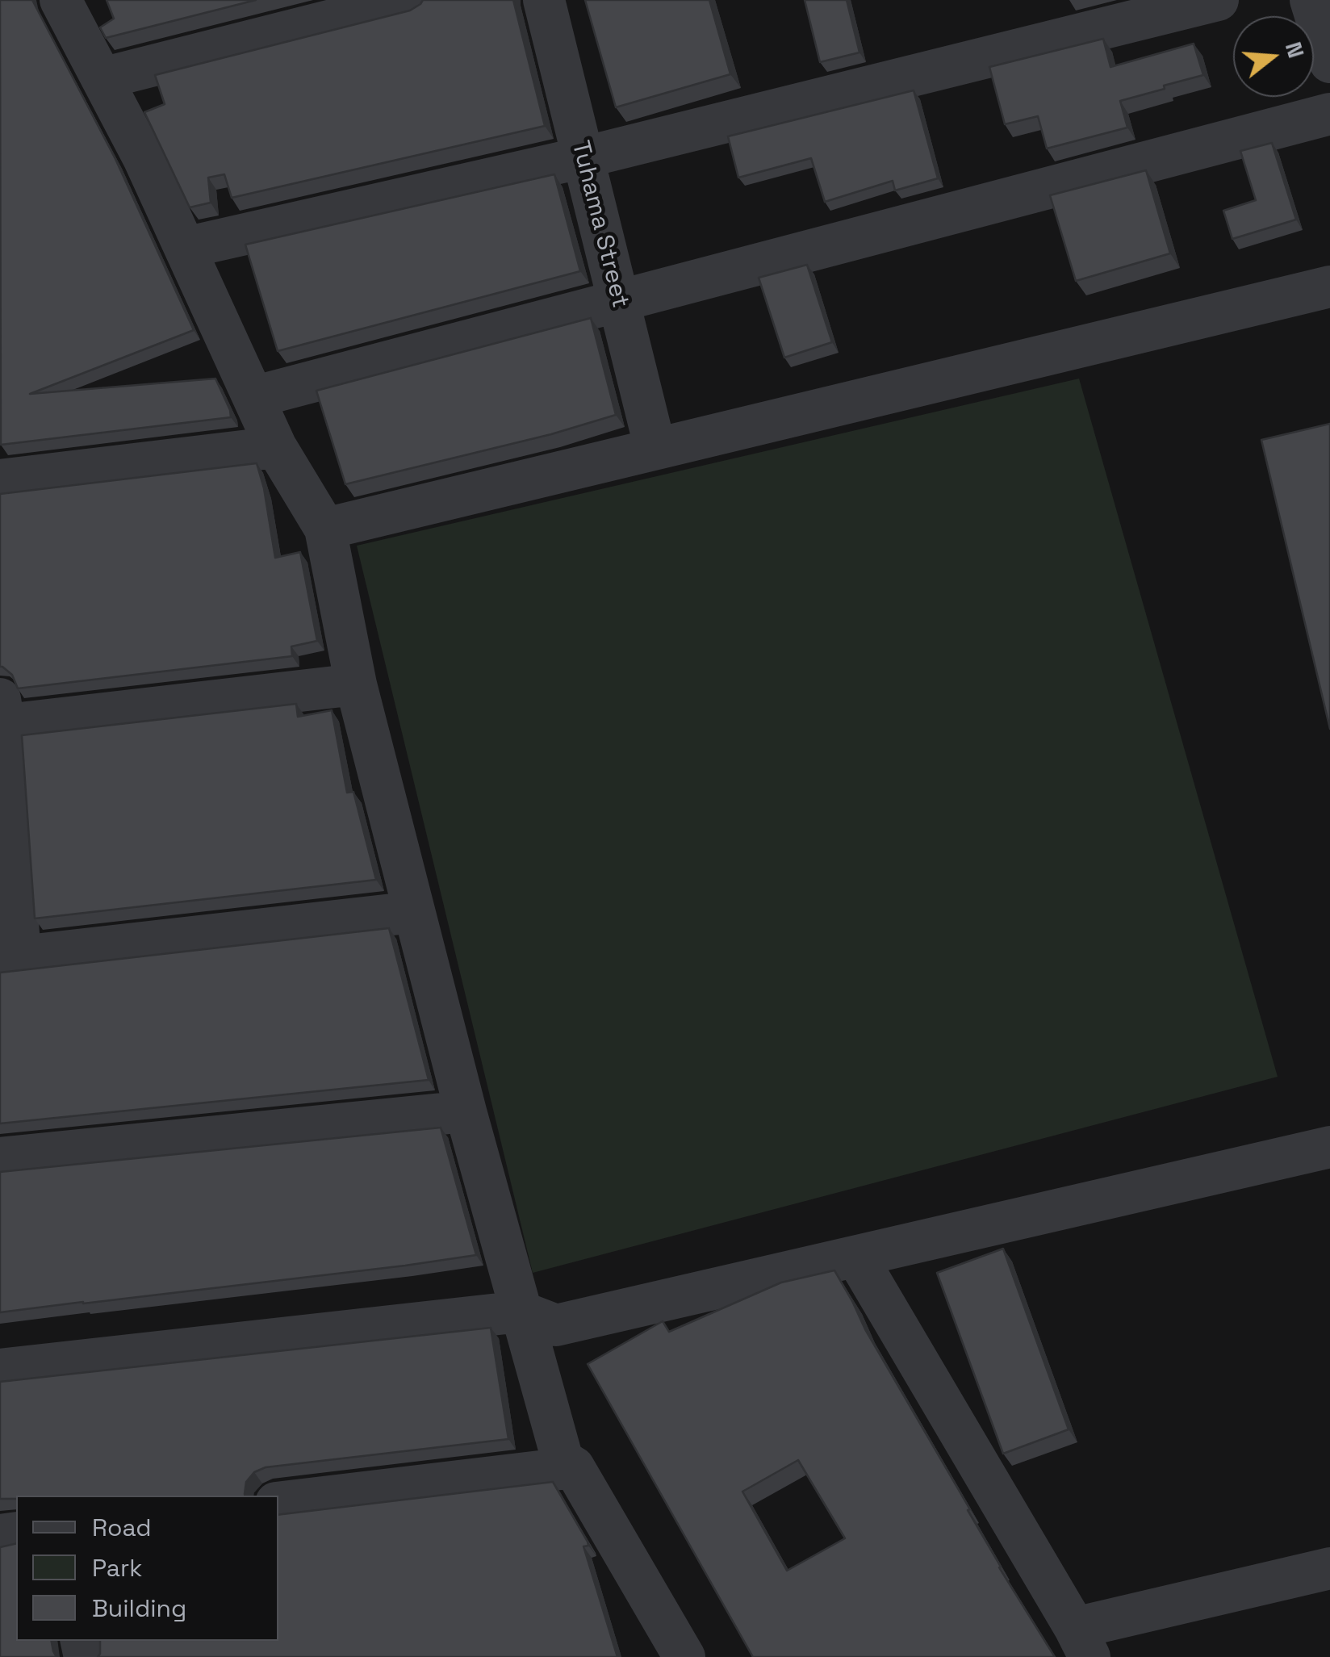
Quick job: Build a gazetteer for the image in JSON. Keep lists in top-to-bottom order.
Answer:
{
  "streets": {
    "street": ["Tuhama Street"]
  },
  "legend": ["Road", "Park", "Building"],
  "north": "right"
}
